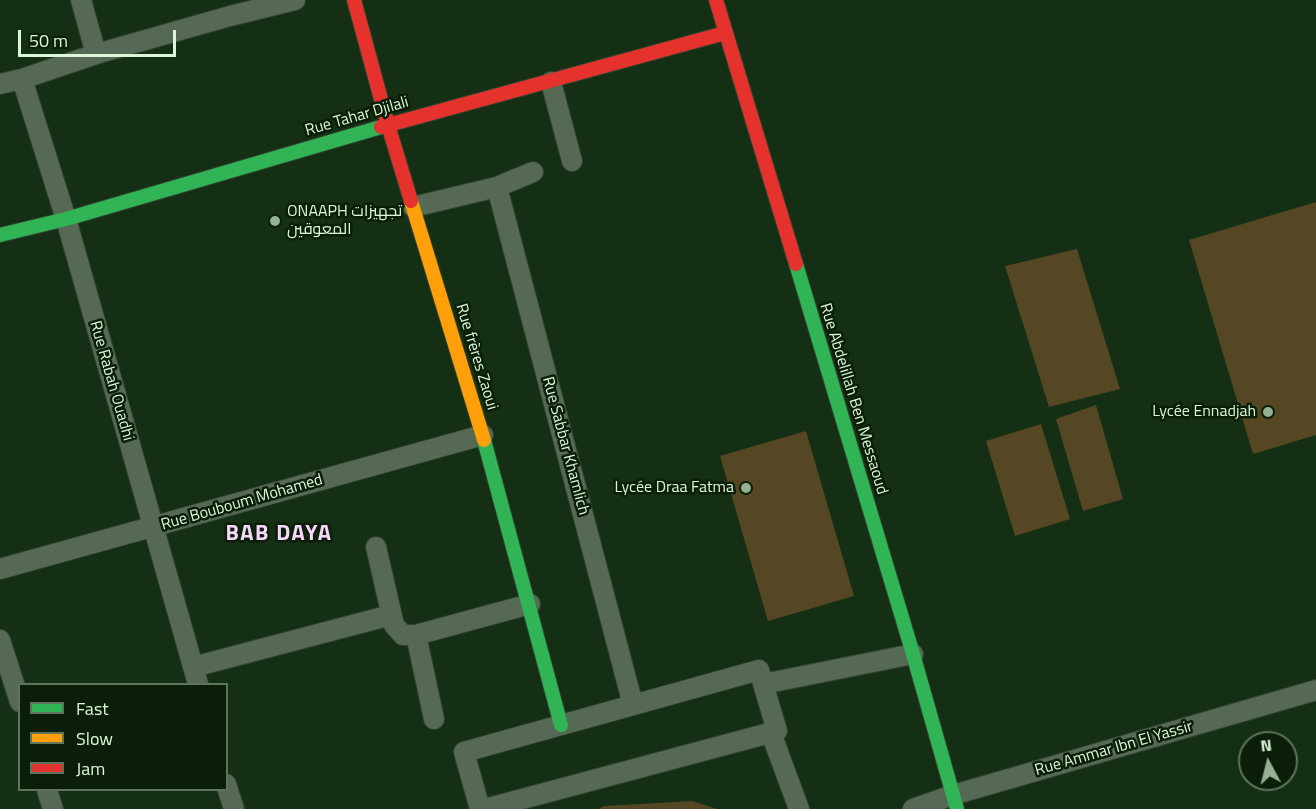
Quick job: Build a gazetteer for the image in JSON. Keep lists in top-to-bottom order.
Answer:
{
  "streets": {
    "street": [
      "Rue Tahar Djilali",
      "Rue frères Zaoui",
      "Rue Rabah Ouadhi",
      "Rue Abdelillah Ben Messaoud",
      "Rue Sabbar Khamlich",
      "Rue Bouboum Mohamed",
      "Rue Ammar Ibn El Yassir"
    ]
  },
  "crossings": [
    ["Rue Tahar Djilali", "Rue frères Zaoui"],
    ["Rue Tahar Djilali", "Rue Rabah Ouadhi"],
    ["Rue Tahar Djilali", "Rue Abdelillah Ben Messaoud"],
    ["Rue frères Zaoui", "Rue Bouboum Mohamed"],
    ["Rue Rabah Ouadhi", "Rue Bouboum Mohamed"],
    ["Rue Abdelillah Ben Messaoud", "Rue Ammar Ibn El Yassir"]
  ],
  "districts": ["BAB DAYA"],
  "places": ["ONAAPH تجهيزات المعوقين", "Lycée Ennadjah", "Lycée Draa Fatma"],
  "legend": ["Fast", "Slow", "Jam"],
  "scale_bar": "50 m",
  "north": "top"
}
